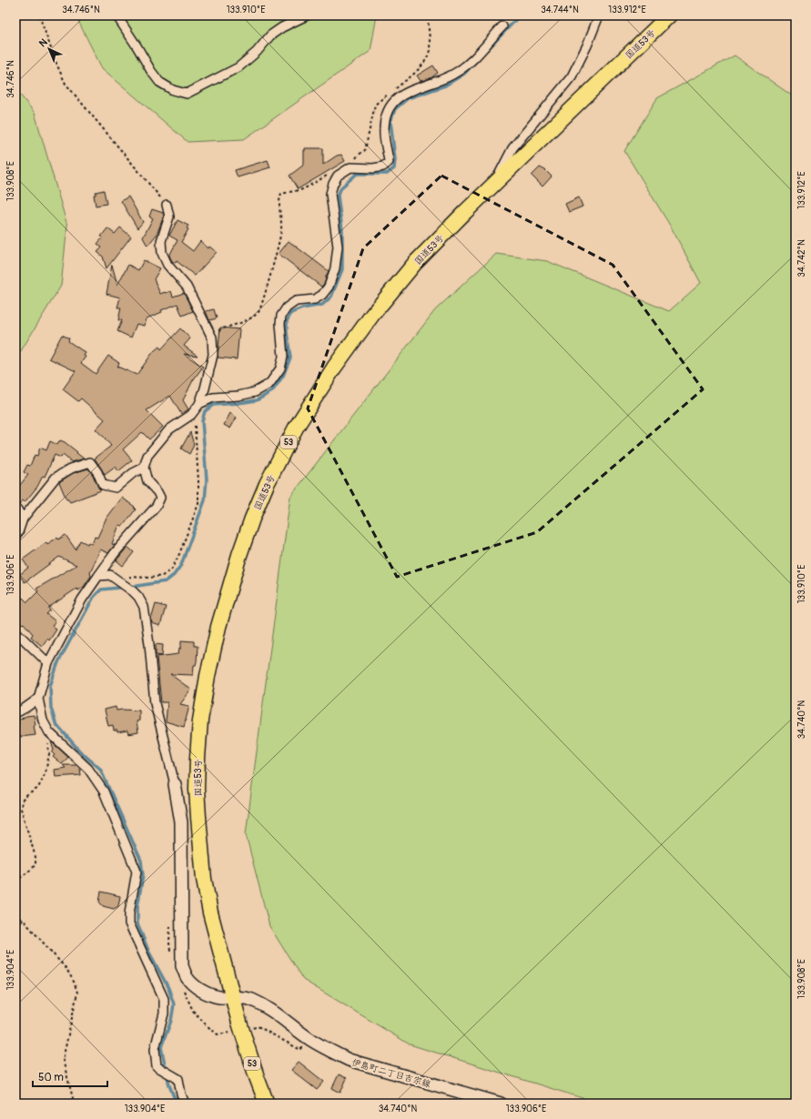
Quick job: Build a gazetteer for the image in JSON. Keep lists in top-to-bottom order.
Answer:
{
  "streets": {
    "highway": ["国道53号", "53"],
    "street": ["伊島町二丁目吉宗線"]
  },
  "crossings": [
    ["国道53号", "伊島町二丁目吉宗線"]
  ],
  "scale_bar": "50 m",
  "north": "top left",
  "coordinates": [
    "34.746°N",
    "133.910°E",
    "34.744°N",
    "133.912°E",
    "133.908°E",
    "34.742°N",
    "133.906°E",
    "34.740°N",
    "133.904°E"
  ]
}
